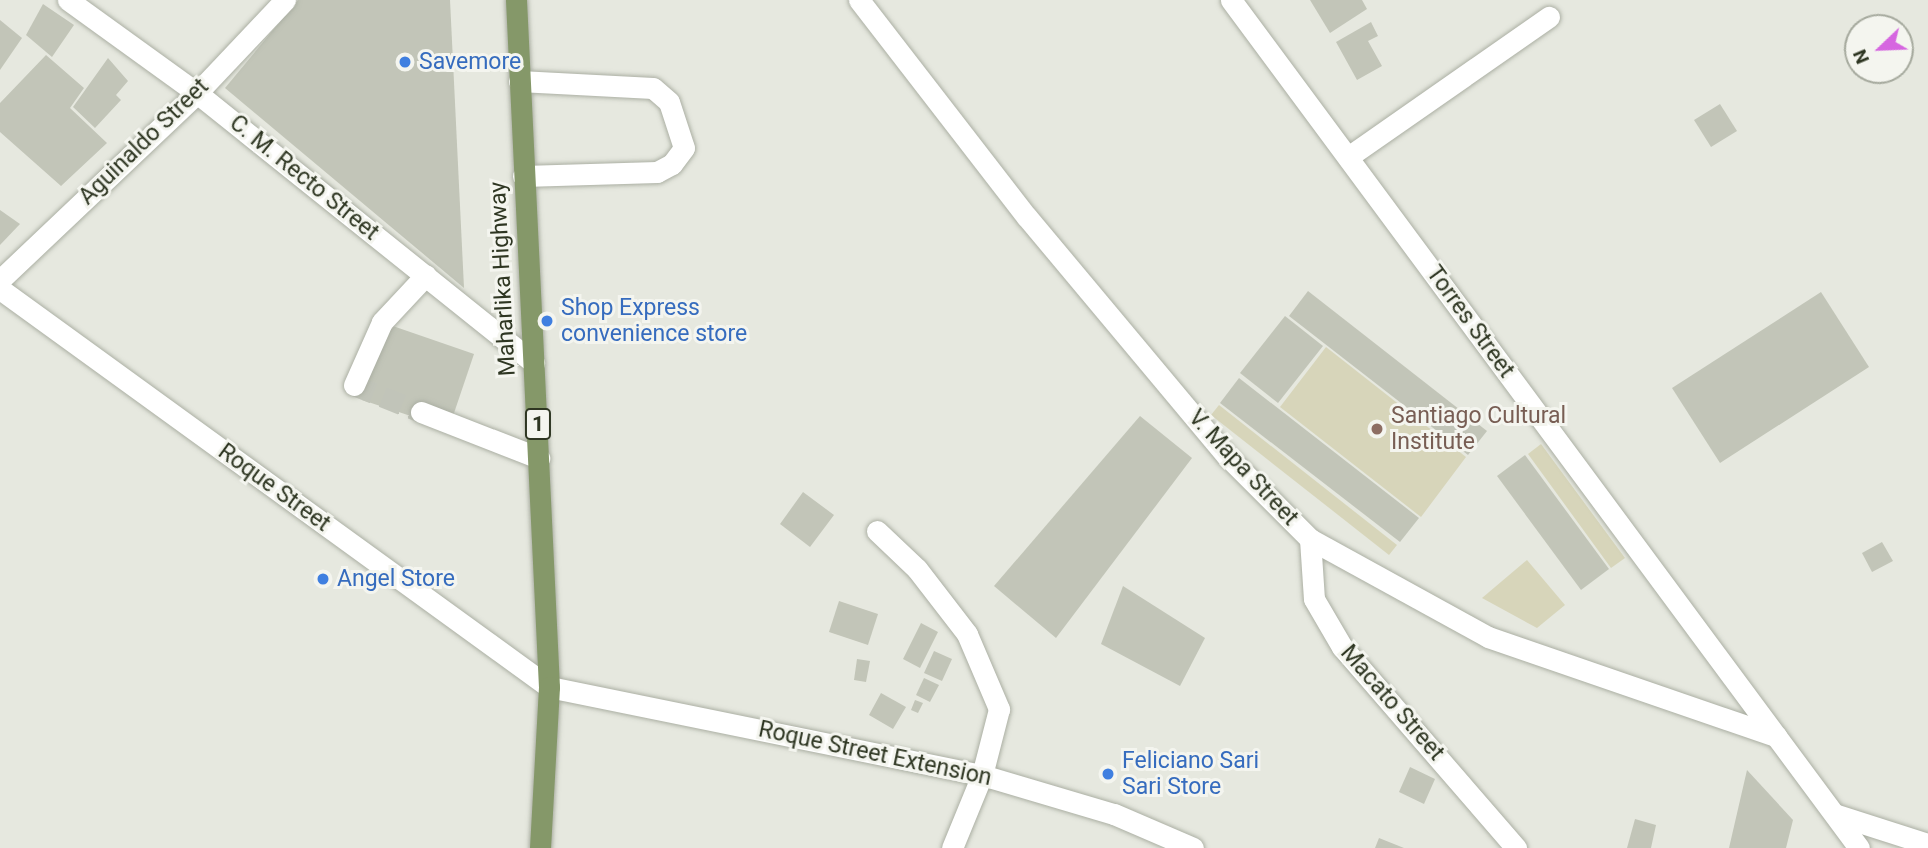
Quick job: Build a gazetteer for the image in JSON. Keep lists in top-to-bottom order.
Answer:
{
  "streets": {
    "main road": ["Maharlika Highway", "1"],
    "street": [
      "Aguinaldo Street",
      "C. M. Recto Street",
      "Torres Street",
      "V. Mapa Street",
      "Roque Street",
      "Macato Street",
      "Roque Street Extension"
    ]
  },
  "crossings": [
    ["Aguinaldo Street", "C. M. Recto Street"],
    ["C. M. Recto Street", "Maharlika Highway"],
    ["Maharlika Highway", "Roque Street"],
    ["Maharlika Highway", "Roque Street Extension"],
    ["Torres Street", "V. Mapa Street"],
    ["V. Mapa Street", "Macato Street"],
    ["Roque Street", "Roque Street Extension"]
  ],
  "places": [
    "Savemore",
    "Shop Express convenience store",
    "Santiago Cultural Institute",
    "Angel Store",
    "Feliciano Sari Sari Store"
  ],
  "north": "bottom left"
}
